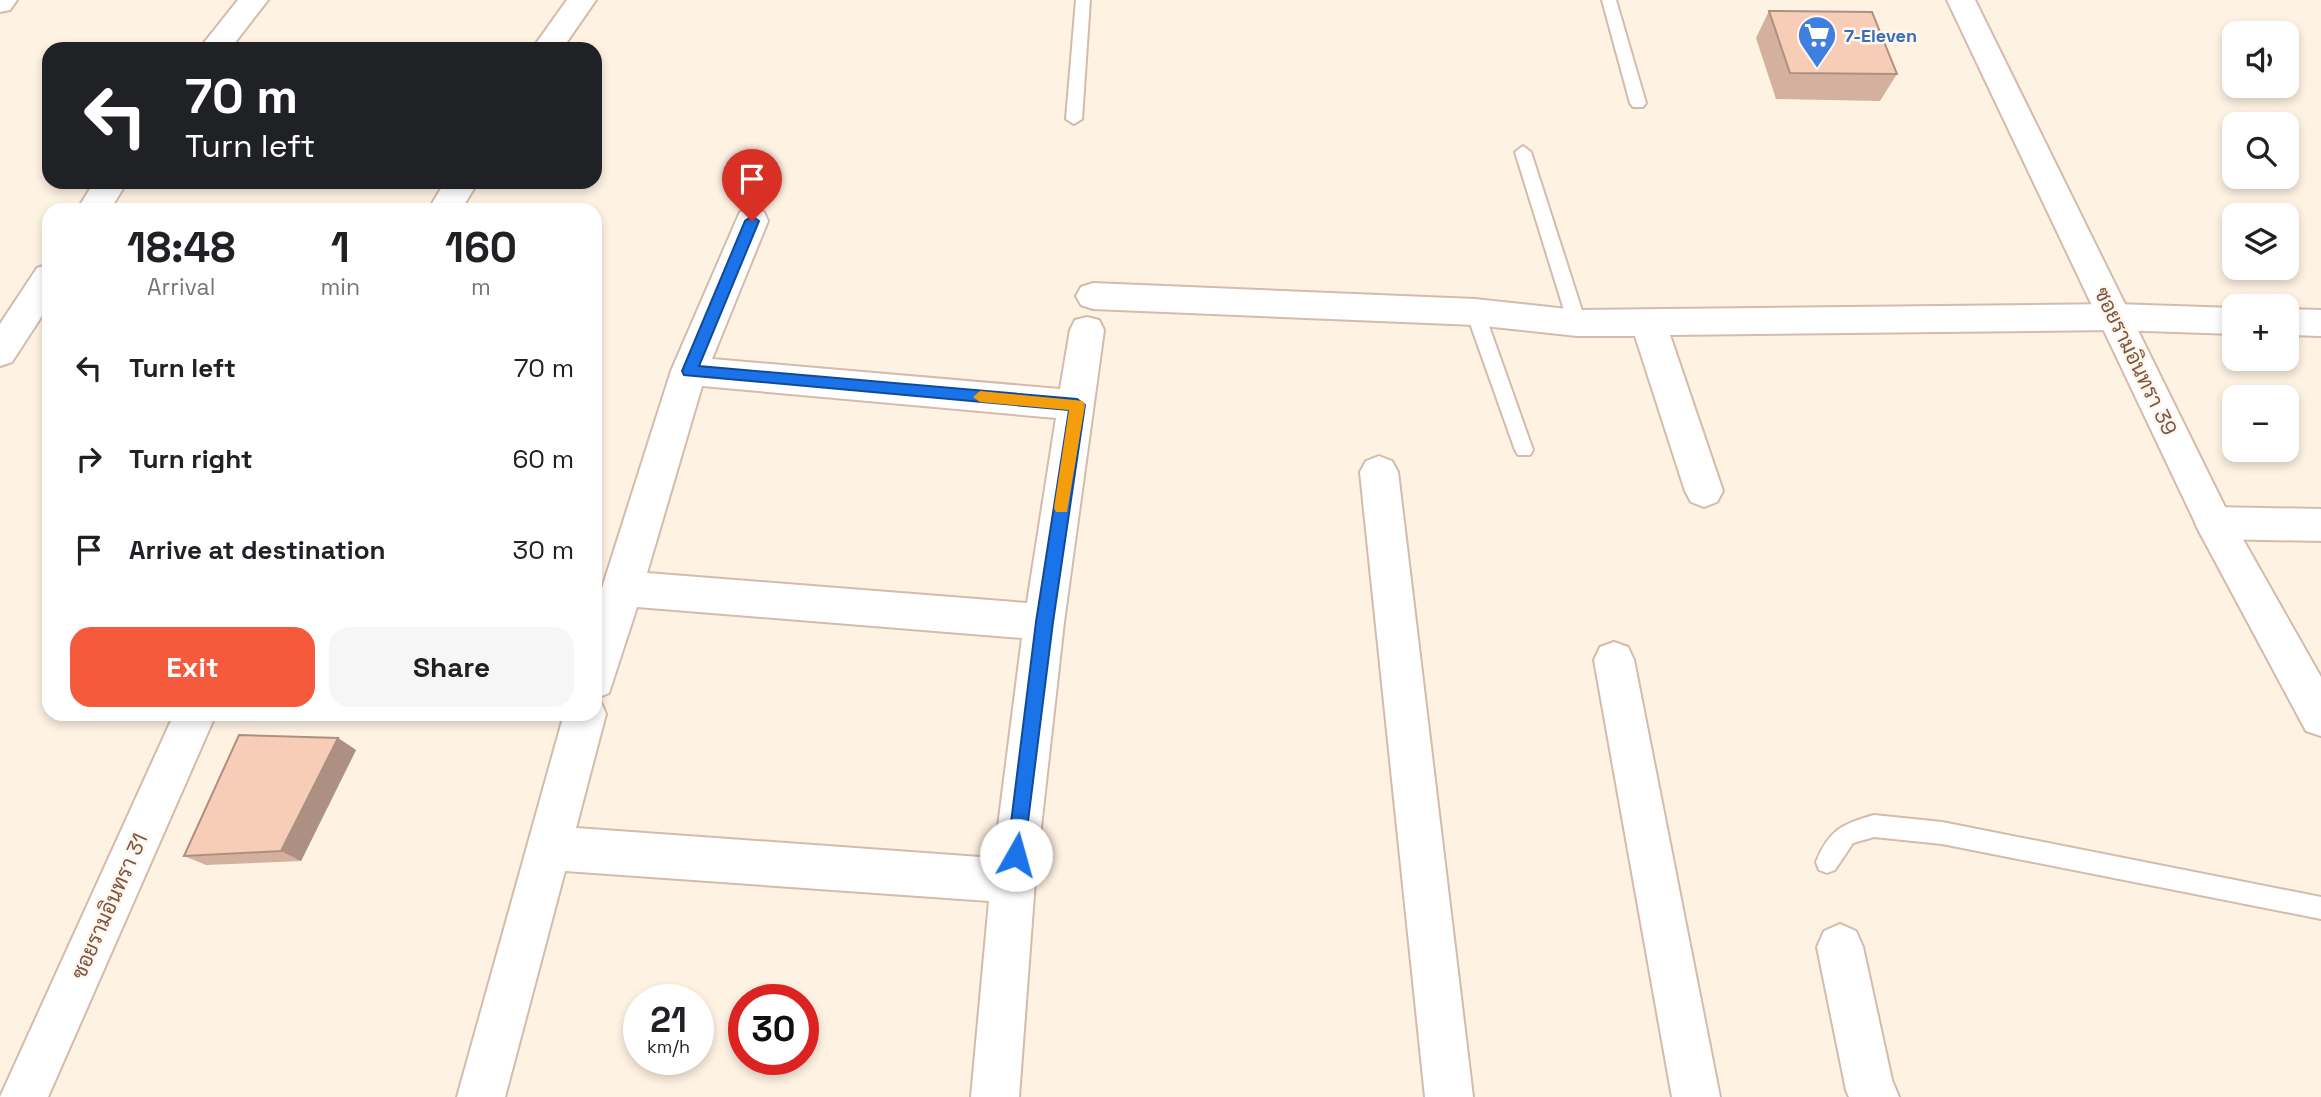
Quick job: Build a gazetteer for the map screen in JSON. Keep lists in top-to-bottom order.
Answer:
{
  "streets": {
    "street": ["ซอยรามอินทรา 39", "ซอยรามอินทรา 31"]
  },
  "places": {
    "supermarket": ["7-Eleven"]
  },
  "page": {
    "map_buttons": ["+", "−"],
    "turn": ["70 m", "Turn left"],
    "eta": [
      "18:48",
      "Arrival",
      "1",
      "min",
      "160",
      "m"
    ],
    "list": [
      {
        "name": "Turn left",
        "value": "70 m"
      },
      {
        "name": "Turn right",
        "value": "60 m"
      },
      {
        "name": "Arrive at destination",
        "value": "30 m"
      }
    ],
    "buttons": ["Exit", "Share"],
    "speed": "21 km/h",
    "limit": "30"
  }
}
